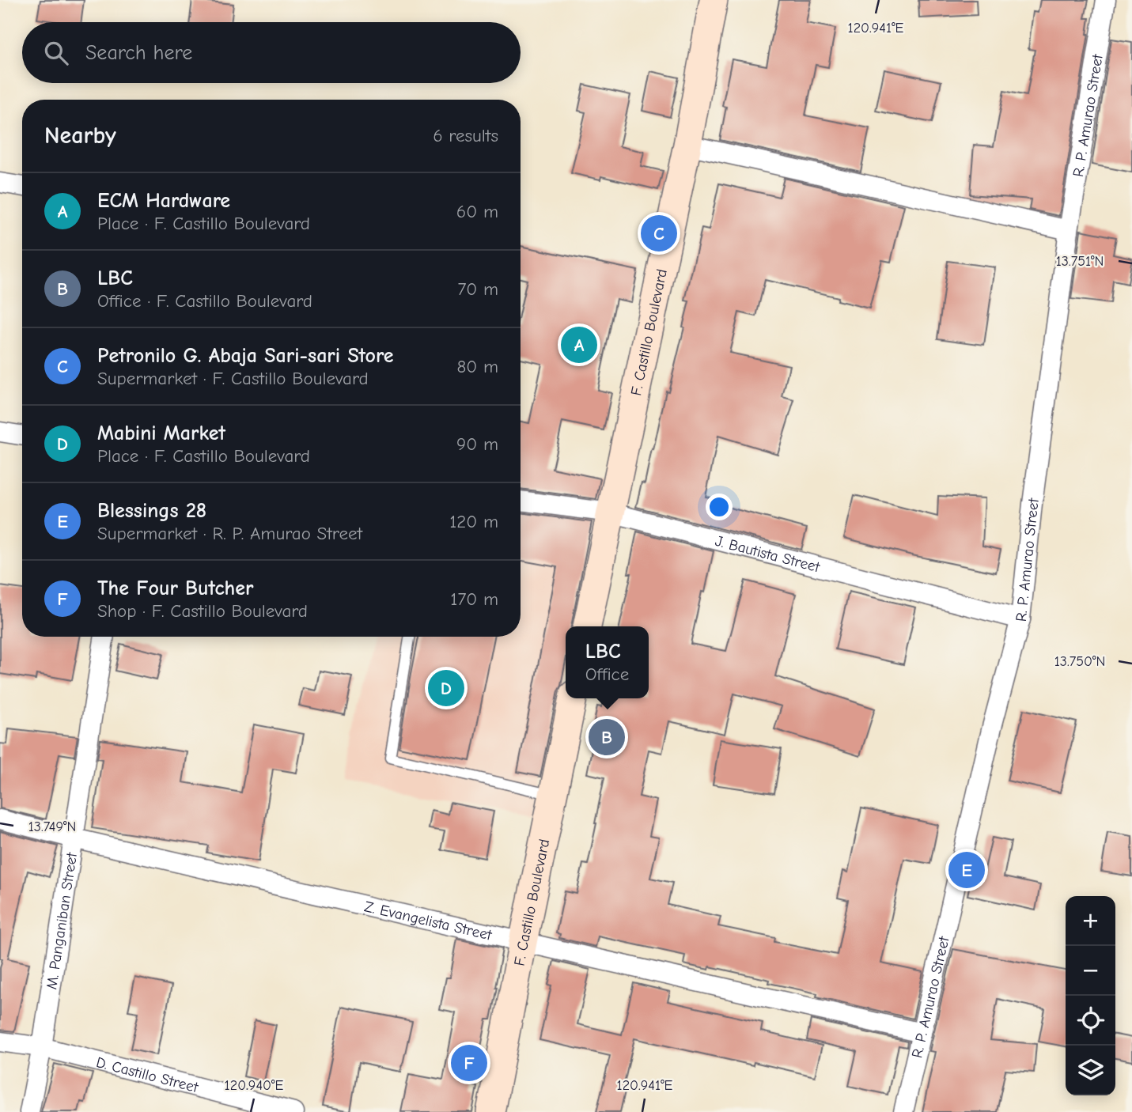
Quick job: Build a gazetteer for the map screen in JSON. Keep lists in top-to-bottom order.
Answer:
{
  "streets": {
    "main road": ["F. Castillo Boulevard"],
    "street": [
      "R. P. Amurao Street",
      "J. Bautista Street",
      "M. Panganiban Street",
      "Z. Evangelista Street",
      "D. Castillo Street"
    ]
  },
  "crossings": [
    ["R. P. Amurao Street", "J. Bautista Street"],
    ["R. P. Amurao Street", "Z. Evangelista Street"],
    ["F. Castillo Boulevard", "J. Bautista Street"],
    ["F. Castillo Boulevard", "Z. Evangelista Street"],
    ["M. Panganiban Street", "Z. Evangelista Street"],
    ["M. Panganiban Street", "D. Castillo Street"]
  ],
  "page": {
    "search": "Search here",
    "heading": ["Nearby", "6 results"],
    "list": [
      {
        "mark": "A",
        "name": "ECM Hardware",
        "note": "Place · F. Castillo Boulevard",
        "value": "60 m"
      },
      {
        "mark": "B",
        "name": "LBC",
        "note": "Office · F. Castillo Boulevard",
        "value": "70 m"
      },
      {
        "mark": "C",
        "name": "Petronilo G. Abaja Sari-sari Store",
        "note": "Supermarket · F. Castillo Boulevard",
        "value": "80 m"
      },
      {
        "mark": "D",
        "name": "Mabini Market",
        "note": "Place · F. Castillo Boulevard",
        "value": "90 m"
      },
      {
        "mark": "E",
        "name": "Blessings 28",
        "note": "Supermarket · R. P. Amurao Street",
        "value": "120 m"
      },
      {
        "mark": "F",
        "name": "The Four Butcher",
        "note": "Shop · F. Castillo Boulevard",
        "value": "170 m"
      }
    ],
    "pins": [
      "C",
      "A",
      "D",
      "B",
      "E",
      "F"
    ],
    "popup": ["LBC", "Office"],
    "map_buttons": ["+", "−"]
  },
  "coordinates": [
    "120.941°E",
    "13.751°N",
    "13.750°N",
    "13.749°N",
    "120.940°E"
  ]
}
